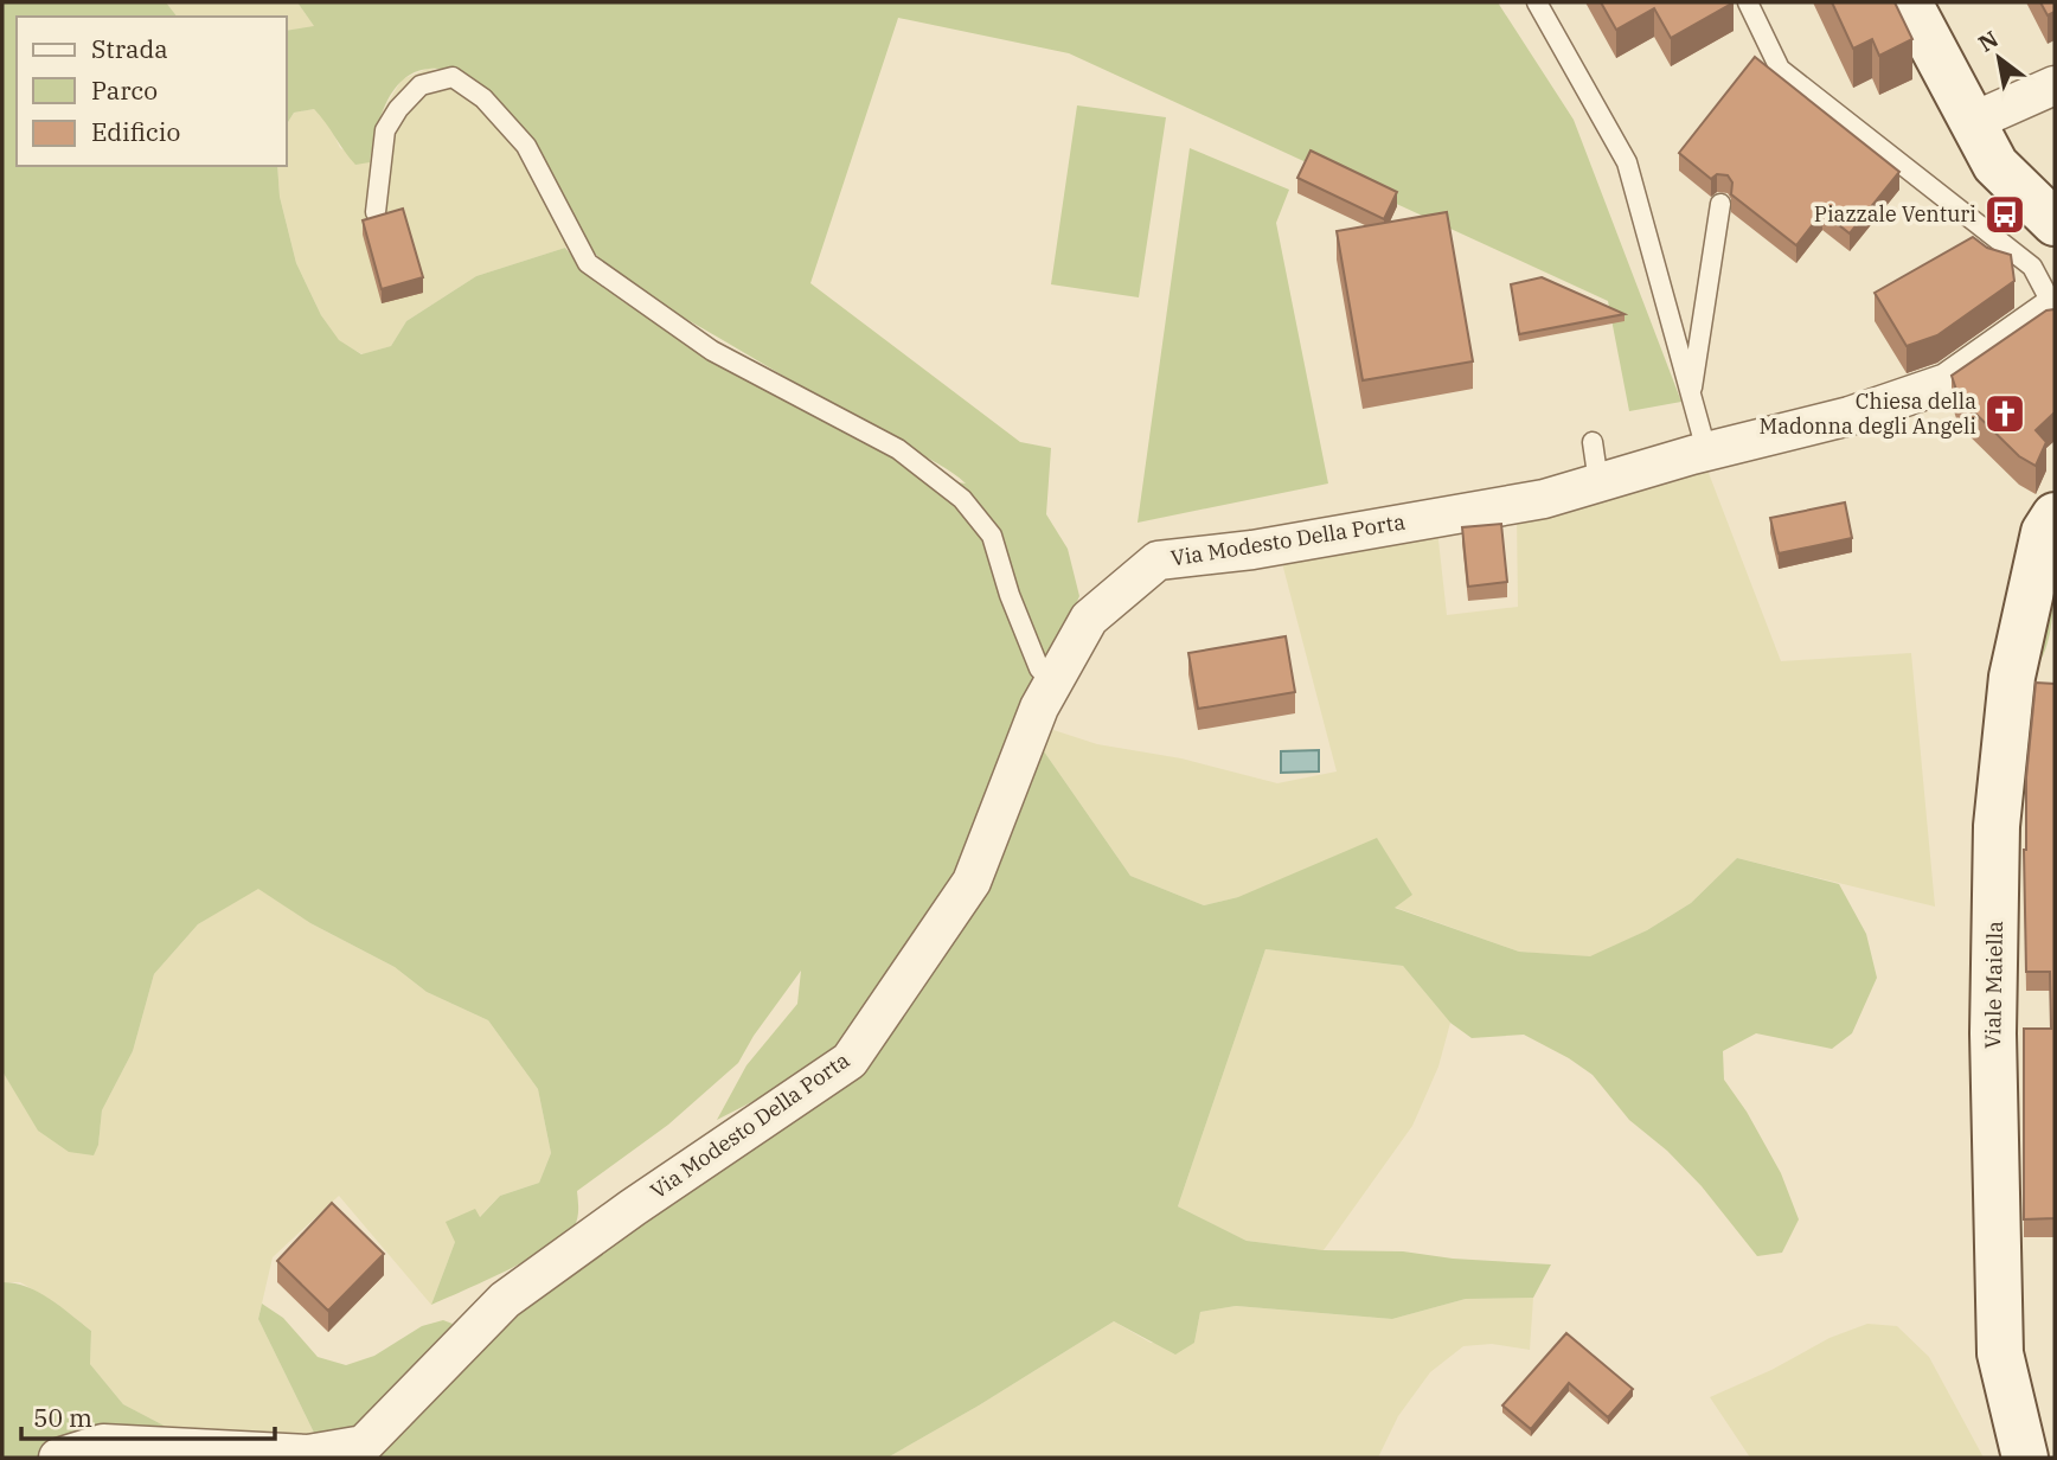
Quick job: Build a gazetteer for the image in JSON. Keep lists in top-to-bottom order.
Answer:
{
  "streets": {
    "main road": ["Viale Maiella"],
    "street": ["Via Modesto Della Porta"]
  },
  "places": {
    "bus stop": ["Piazzale Venturi"],
    "church": ["Chiesa della Madonna degli Angeli"]
  },
  "legend": ["Strada", "Parco", "Edificio"],
  "scale_bar": "50 m",
  "north": "top left"
}
